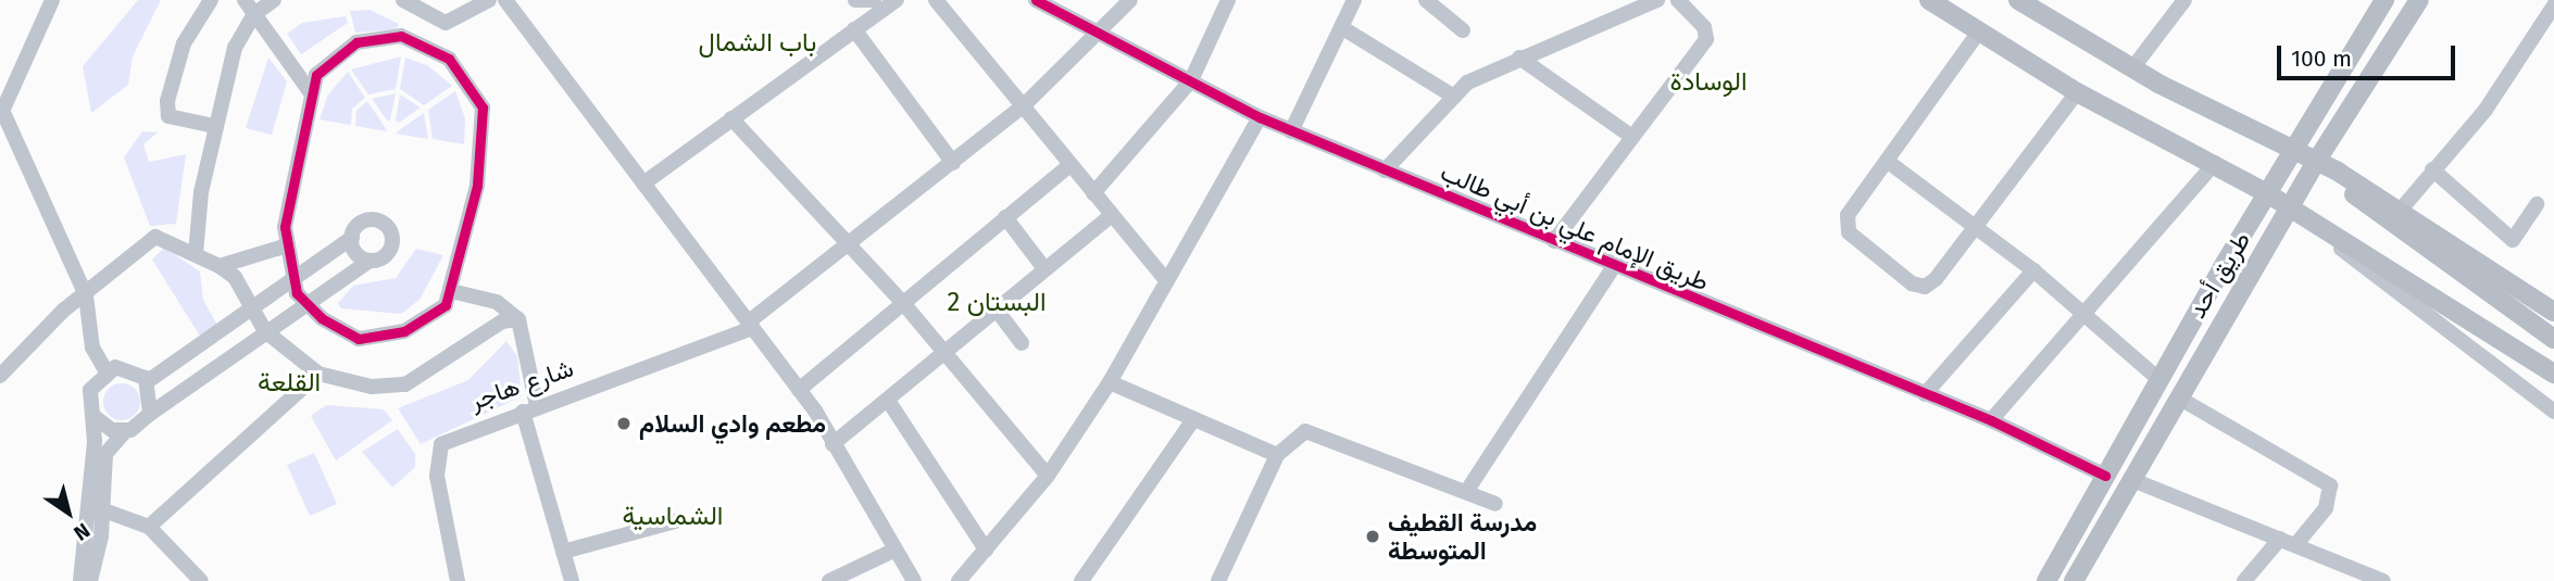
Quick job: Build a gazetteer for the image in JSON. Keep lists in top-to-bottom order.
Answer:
{
  "streets": {
    "main road": ["طريق أحد"],
    "street": ["طريق الإمام علي بن أبي طالب", "شارع هاجر"]
  },
  "crossings": [
    ["طريق الإمام علي بن أبي طالب", "طريق أحد"],
    ["طريق الإمام علي بن أبي طالب", "شارع هاجر"]
  ],
  "districts": [
    "باب الشمال",
    "الوسادة",
    "البستان 2",
    "القلعة",
    "الشماسية"
  ],
  "places": ["مطعم وادي السلام", "مدرسة القطيف المتوسطة"],
  "scale_bar": "100 m",
  "north": "bottom right"
}
